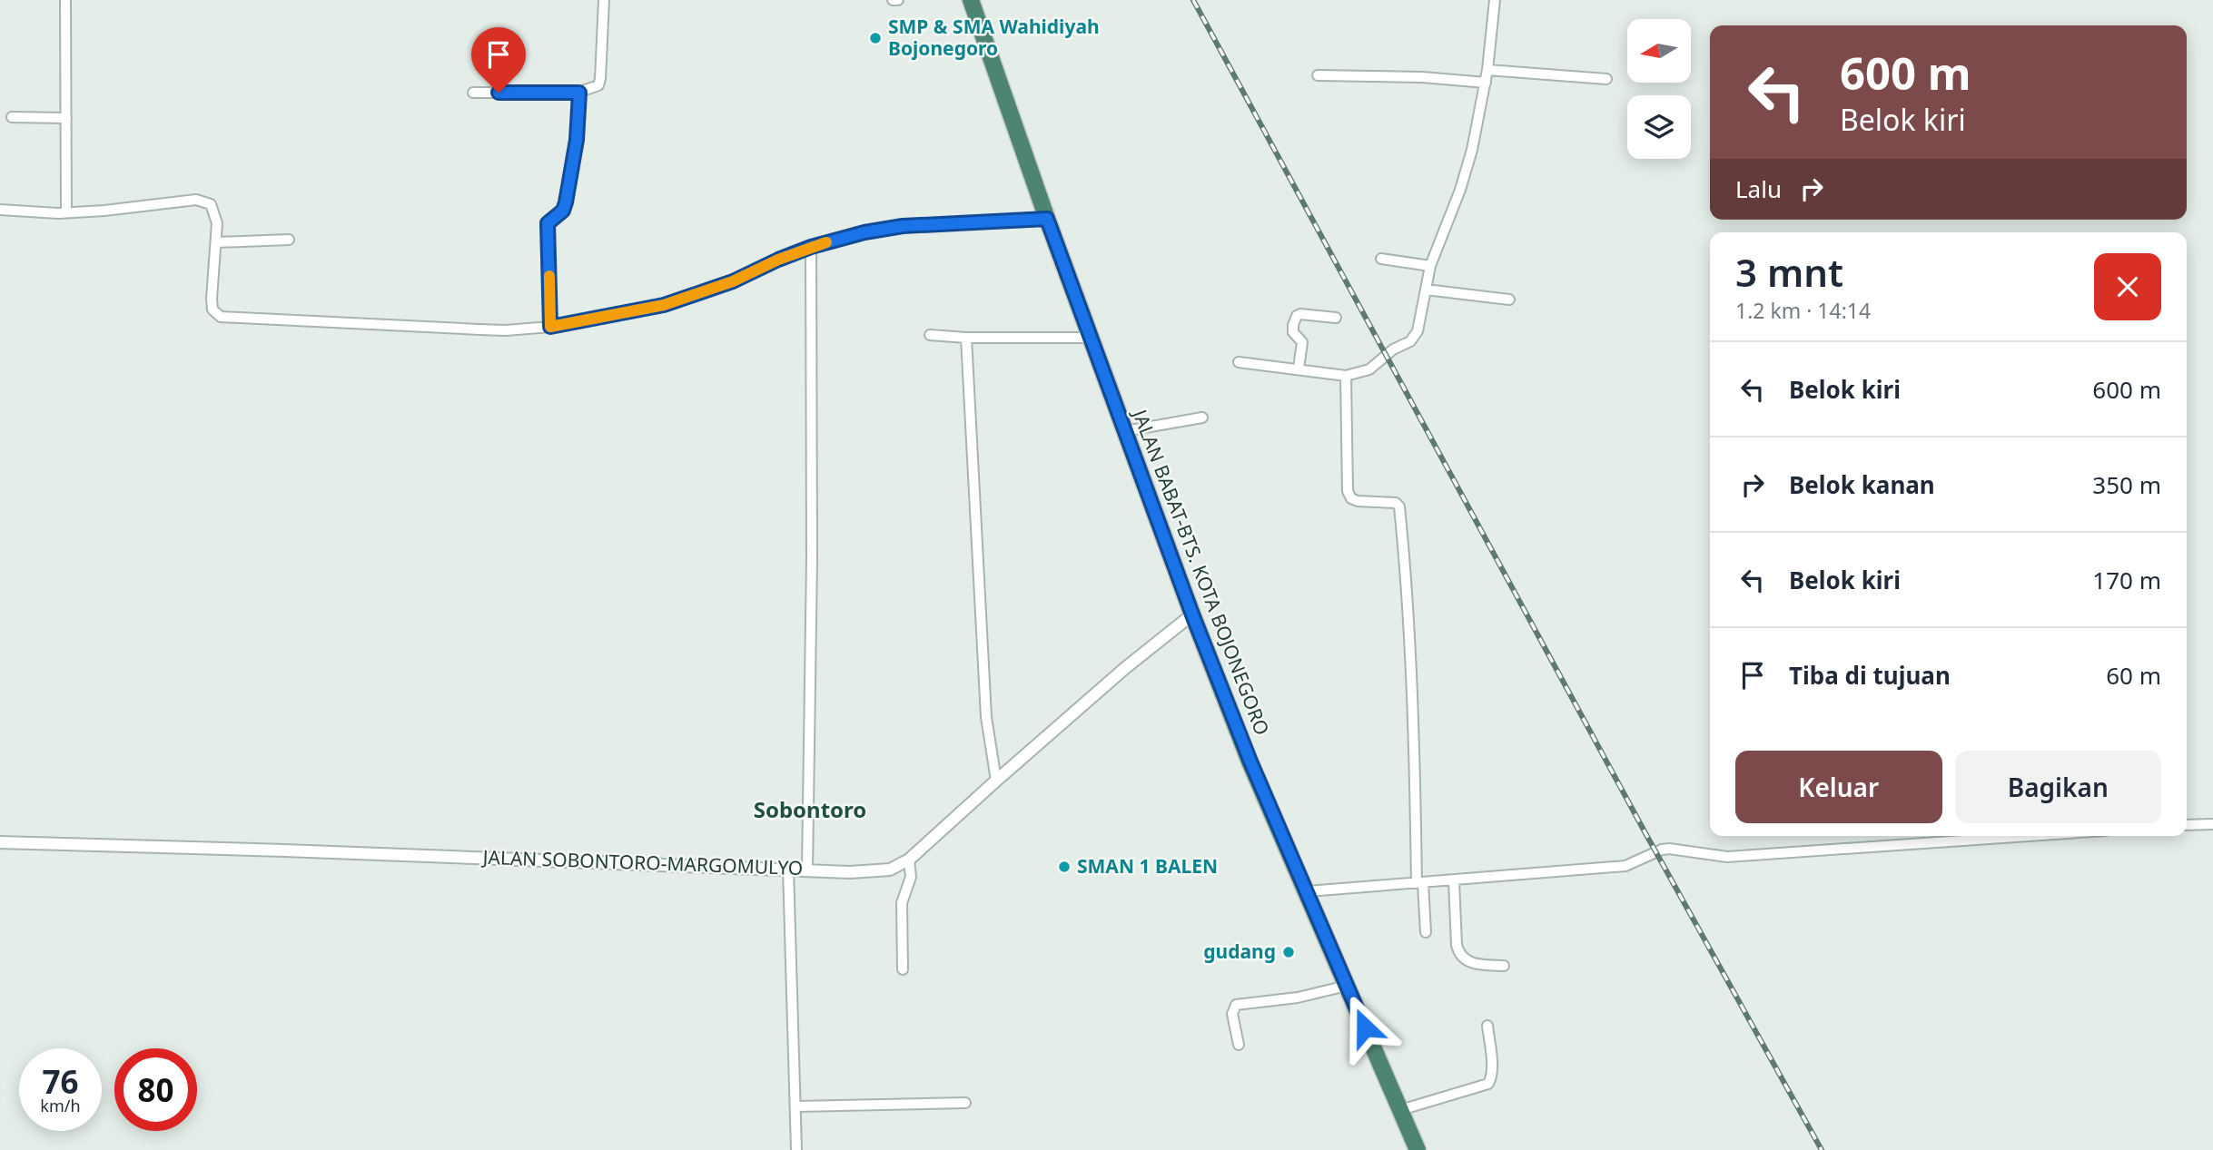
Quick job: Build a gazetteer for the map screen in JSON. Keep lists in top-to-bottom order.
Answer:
{
  "streets": {
    "highway": ["JALAN BABAT-BTS. KOTA BOJONEGORO"],
    "street": ["JALAN SOBONTORO-MARGOMULYO"]
  },
  "crossings": [
    ["JALAN BABAT-BTS. KOTA BOJONEGORO", "JALAN SOBONTORO-MARGOMULYO"]
  ],
  "districts": ["Sobontoro"],
  "places": ["SMP & SMA Wahidiyah Bojonegoro", "SMAN 1 BALEN", "gudang"],
  "north": "left",
  "page": {
    "turn": ["600 m", "Belok kiri"],
    "then": "Lalu",
    "heading": ["3 mnt", "1.2 km · 14:14"],
    "list": [
      {
        "name": "Belok kiri",
        "value": "600 m"
      },
      {
        "name": "Belok kanan",
        "value": "350 m"
      },
      {
        "name": "Belok kiri",
        "value": "170 m"
      },
      {
        "name": "Tiba di tujuan",
        "value": "60 m"
      }
    ],
    "buttons": ["Keluar", "Bagikan"],
    "speed": "76 km/h",
    "limit": "80"
  }
}
